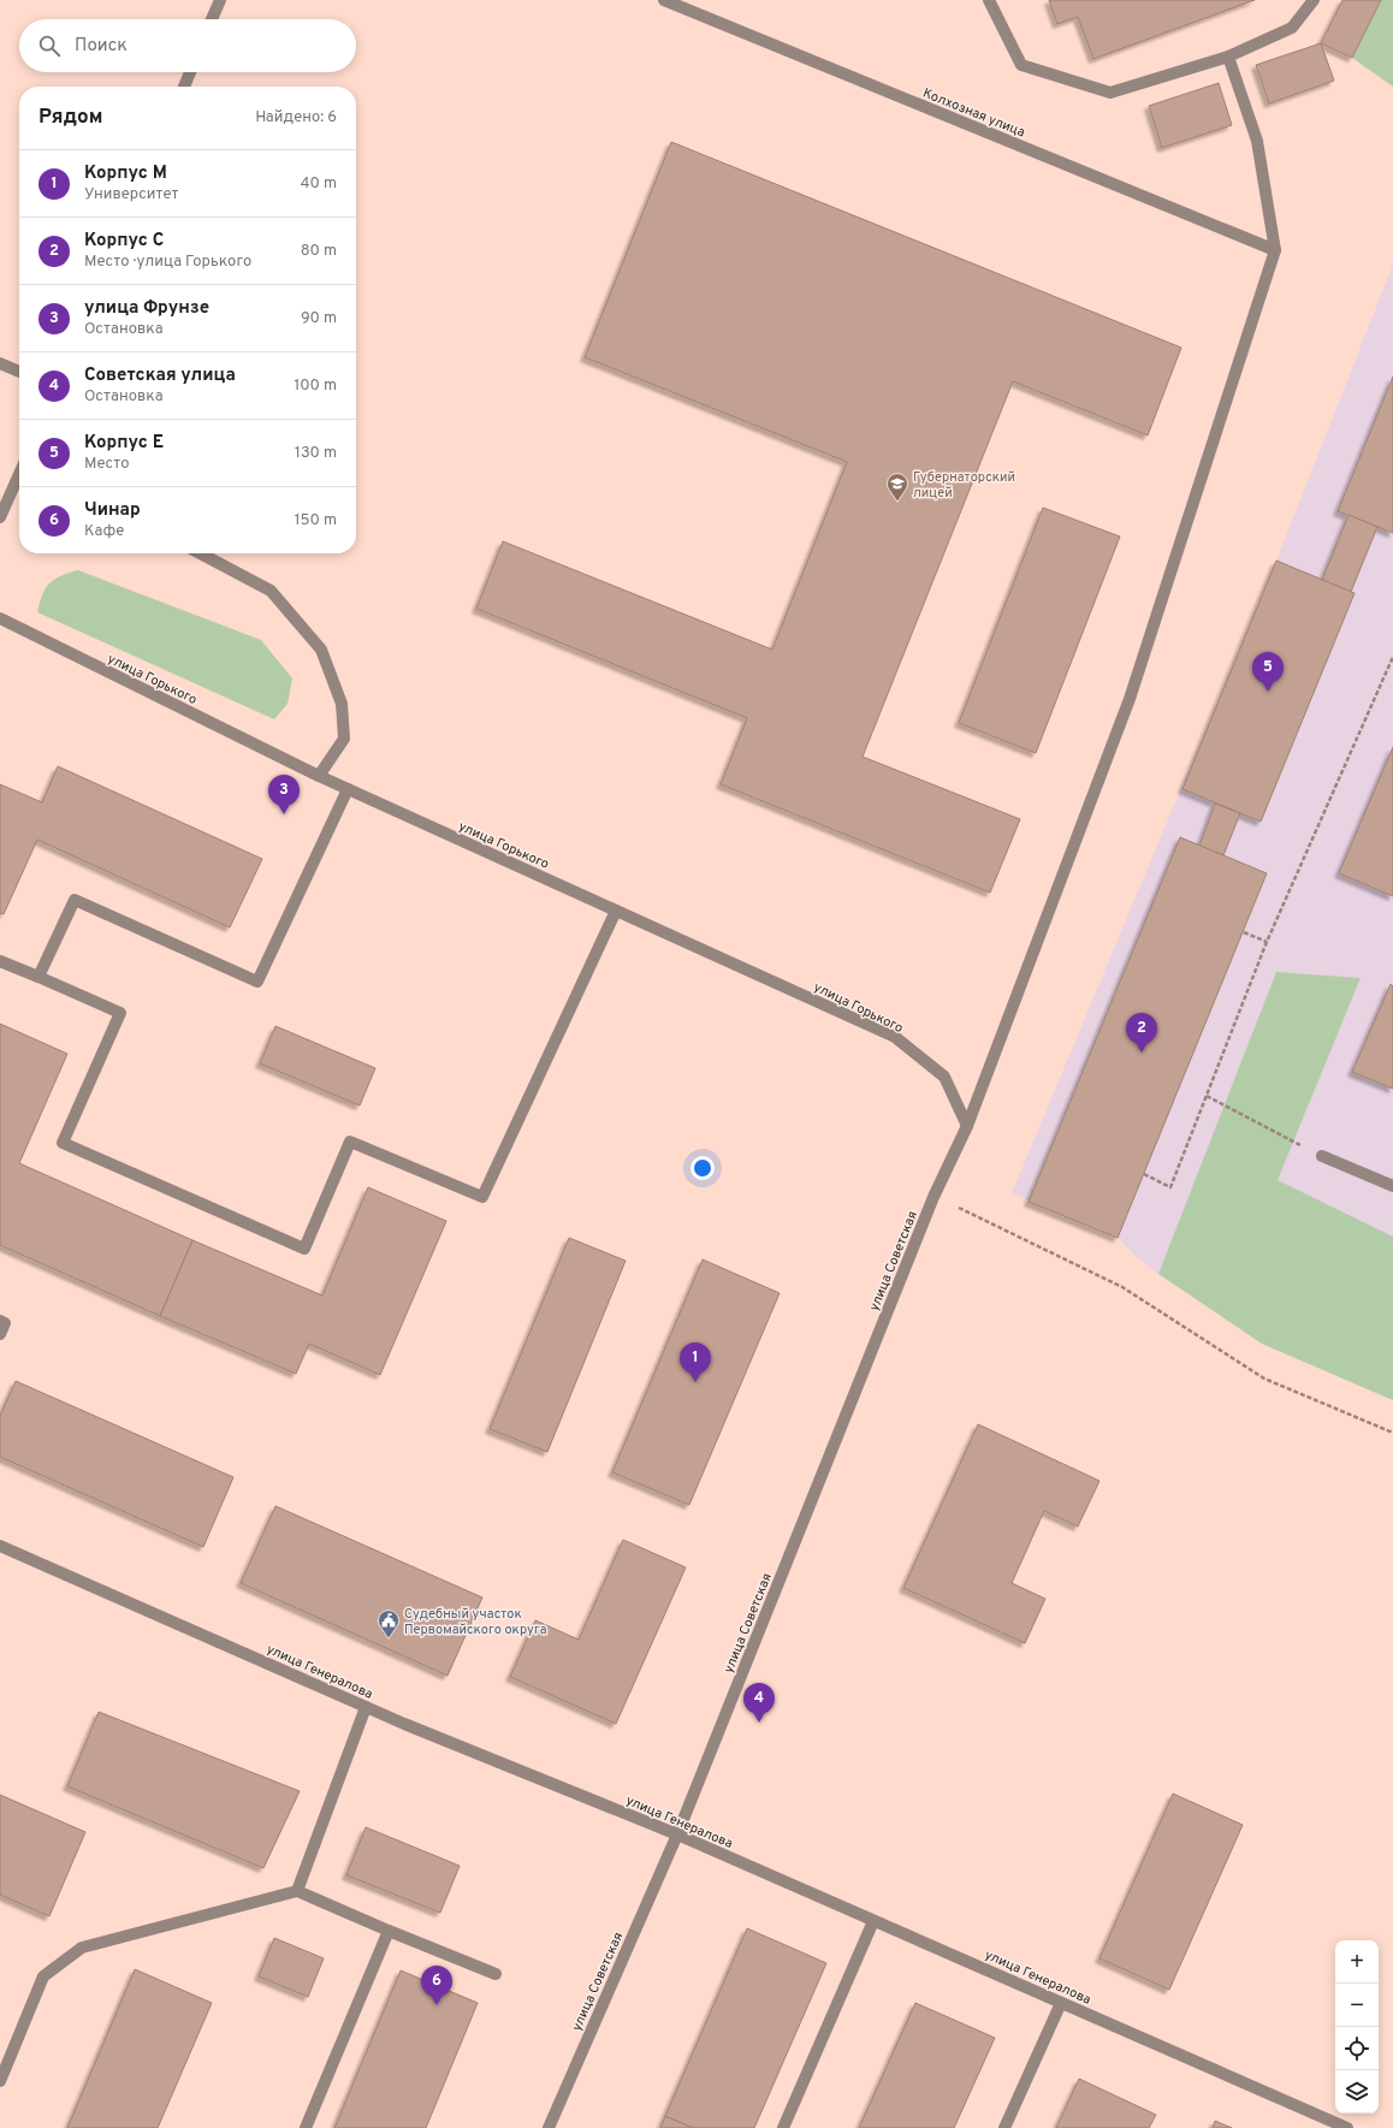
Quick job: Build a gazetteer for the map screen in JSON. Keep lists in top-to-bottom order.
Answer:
{
  "streets": {
    "street": [
      "Колхозная улица",
      "улица Горького",
      "улица Советская",
      "улица Генералова"
    ]
  },
  "crossings": [
    ["Колхозная улица", "улица Советская"],
    ["улица Горького", "улица Советская"],
    ["улица Советская", "улица Генералова"]
  ],
  "places": {
    "school or university": ["Губернаторский лицей"],
    "public building": ["Судебный участок Первомайского округа"]
  },
  "page": {
    "search": "Поиск",
    "heading": ["Рядом", "Найдено: 6"],
    "list": [
      {
        "mark": "1",
        "name": "Корпус M",
        "note": "Университет",
        "value": "40 m"
      },
      {
        "mark": "2",
        "name": "Корпус С",
        "note": "Место · улица Горького",
        "value": "80 m"
      },
      {
        "mark": "3",
        "name": "улица Фрунзе",
        "note": "Остановка",
        "value": "90 m"
      },
      {
        "mark": "4",
        "name": "Советская улица",
        "note": "Остановка",
        "value": "100 m"
      },
      {
        "mark": "5",
        "name": "Корпус Е",
        "note": "Место",
        "value": "130 m"
      },
      {
        "mark": "6",
        "name": "Чинар",
        "note": "Кафе",
        "value": "150 m"
      }
    ],
    "pins": [
      "5",
      "3",
      "2",
      "1",
      "4",
      "6"
    ],
    "map_buttons": ["+", "−"]
  }
}
